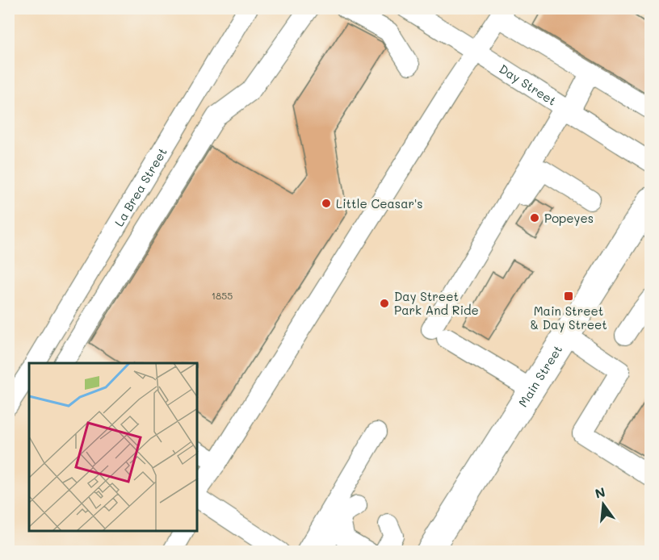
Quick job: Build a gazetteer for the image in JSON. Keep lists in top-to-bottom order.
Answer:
{
  "streets": {
    "main road": ["Main Street"],
    "street": ["Day Street", "La Brea Street"]
  },
  "places": {
    "other": ["Little Ceasar's", "Popeyes", "Day Street Park And Ride"],
    "transit": ["Main Street & Day Street"]
  },
  "house_numbers": ["1855"],
  "north": "top"
}
